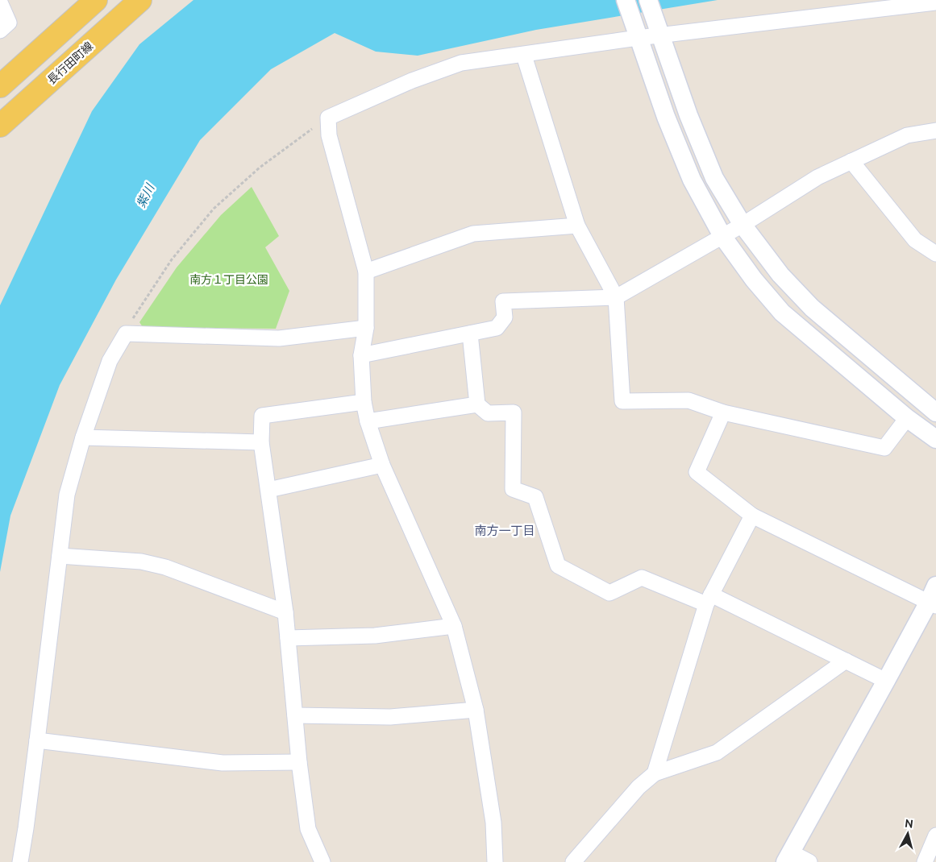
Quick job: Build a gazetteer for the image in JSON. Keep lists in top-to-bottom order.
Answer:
{
  "streets": {
    "main road": ["長行田町線"]
  },
  "districts": ["南方一丁目"],
  "water": ["紫川"],
  "parks": ["南方１丁目公園"],
  "north": "top"
}
